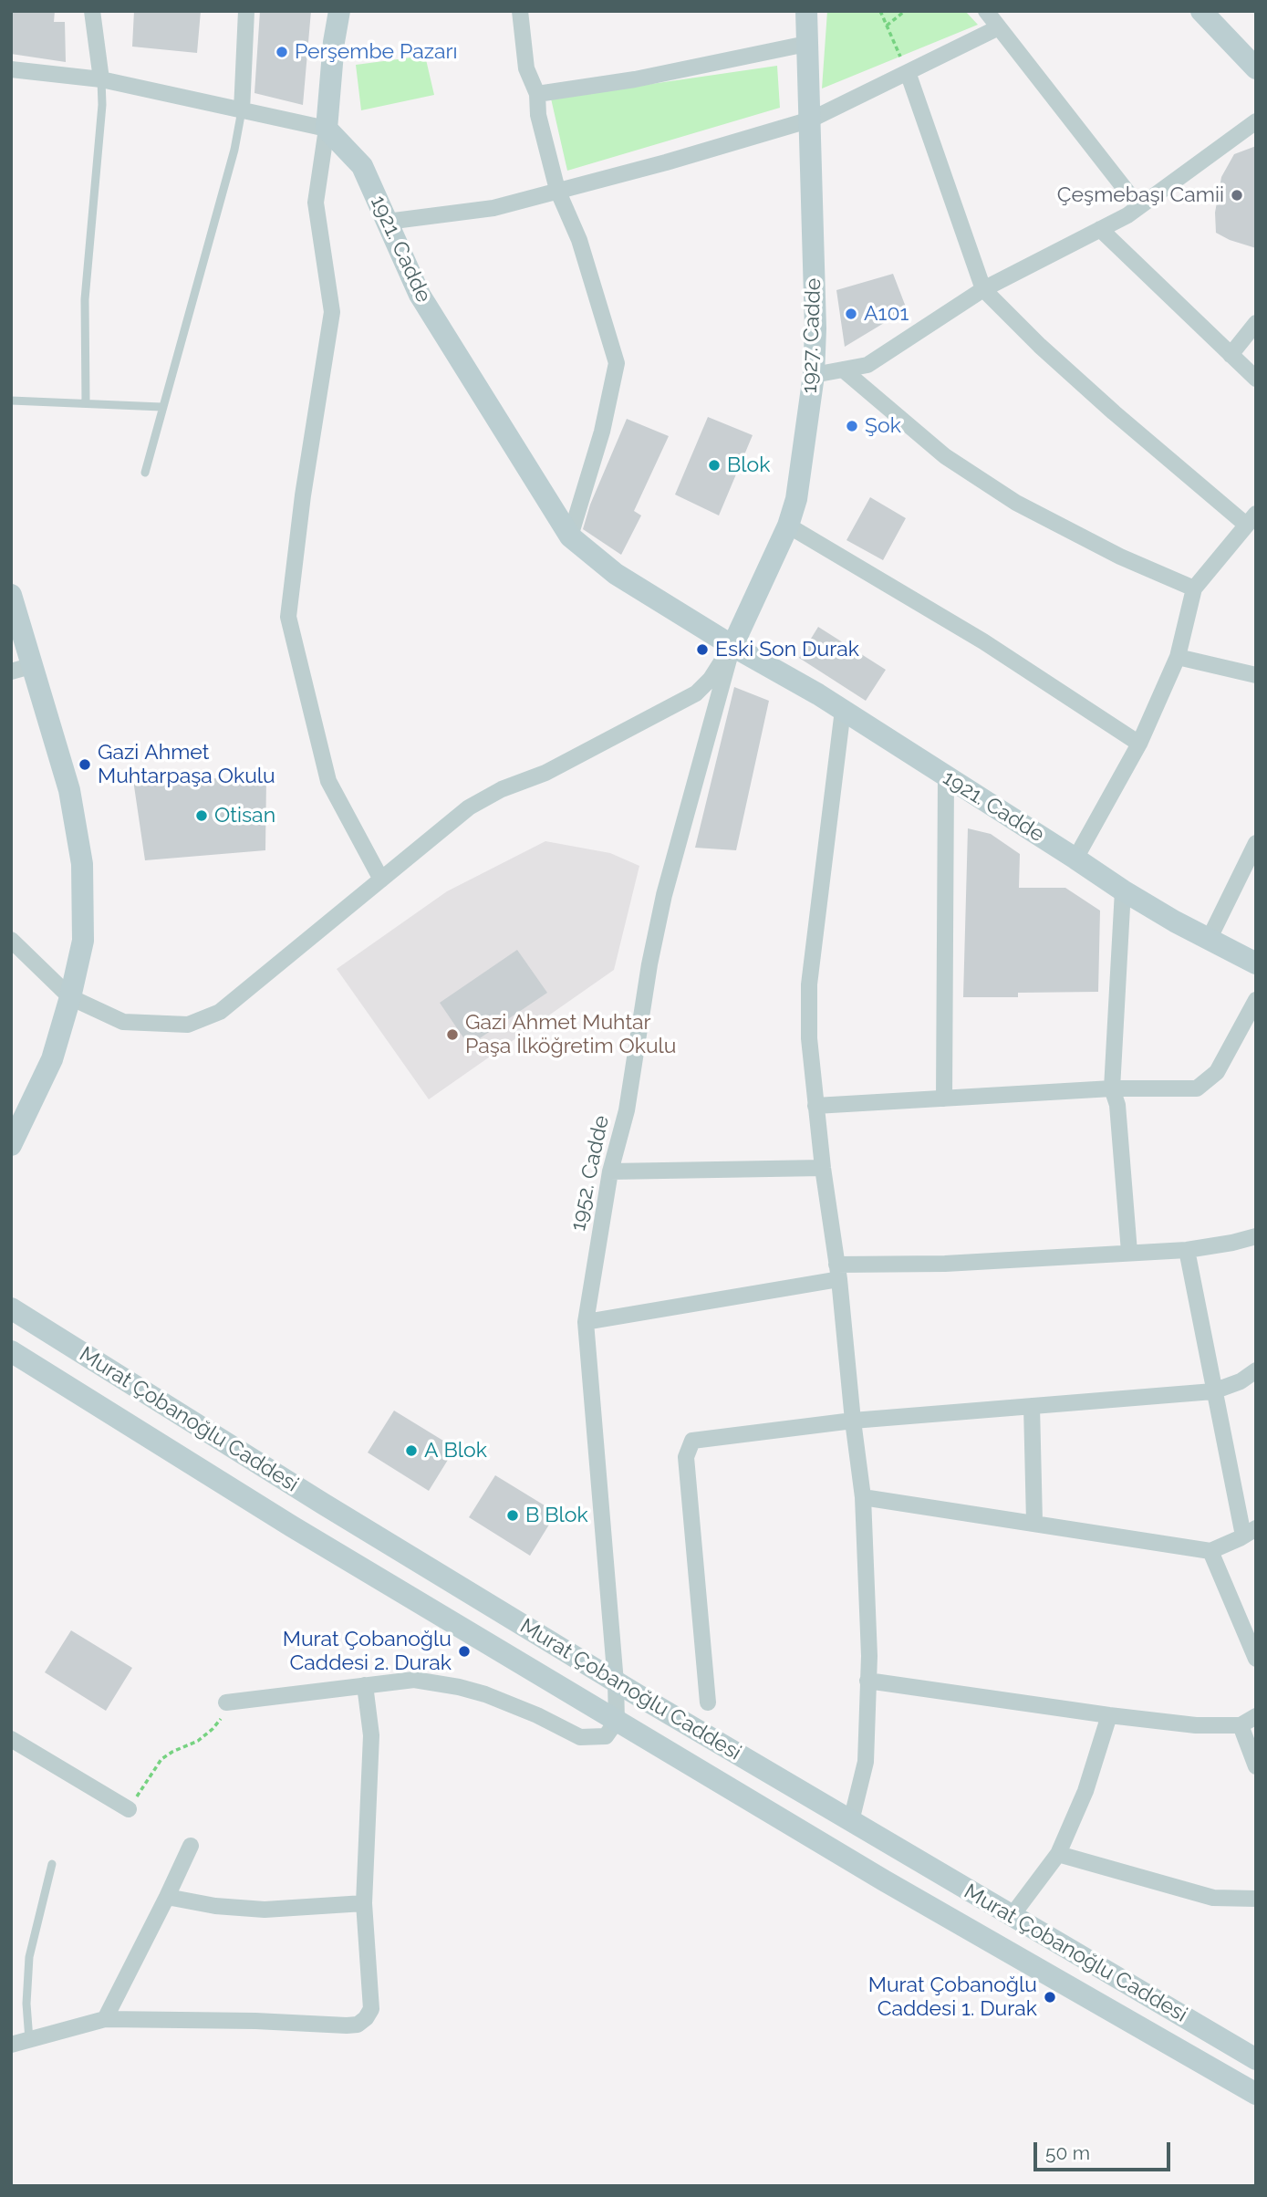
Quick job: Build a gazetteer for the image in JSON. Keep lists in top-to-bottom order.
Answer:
{
  "streets": {
    "main road": ["1921. Cadde", "1927. Cadde", "Murat Çobanoğlu Caddesi"],
    "street": ["1952. Cadde"]
  },
  "crossings": [
    ["1921. Cadde", "1927. Cadde"],
    ["1921. Cadde", "1952. Cadde"],
    ["1927. Cadde", "1952. Cadde"],
    ["1952. Cadde", "Murat Çobanoğlu Caddesi"]
  ],
  "places": [
    "Perşembe Pazarı",
    "Çeşmebaşı Camii",
    "A101",
    "Şok",
    "Blok",
    "Eski Son Durak",
    "Gazi Ahmet Muhtarpaşa Okulu",
    "Otisan",
    "Gazi Ahmet Muhtar Paşa İlköğretim Okulu",
    "A Blok",
    "B Blok",
    "Murat Çobanoğlu Caddesi 2. Durak",
    "Murat Çobanoğlu Caddesi 1. Durak"
  ],
  "scale_bar": "50 m"
}
